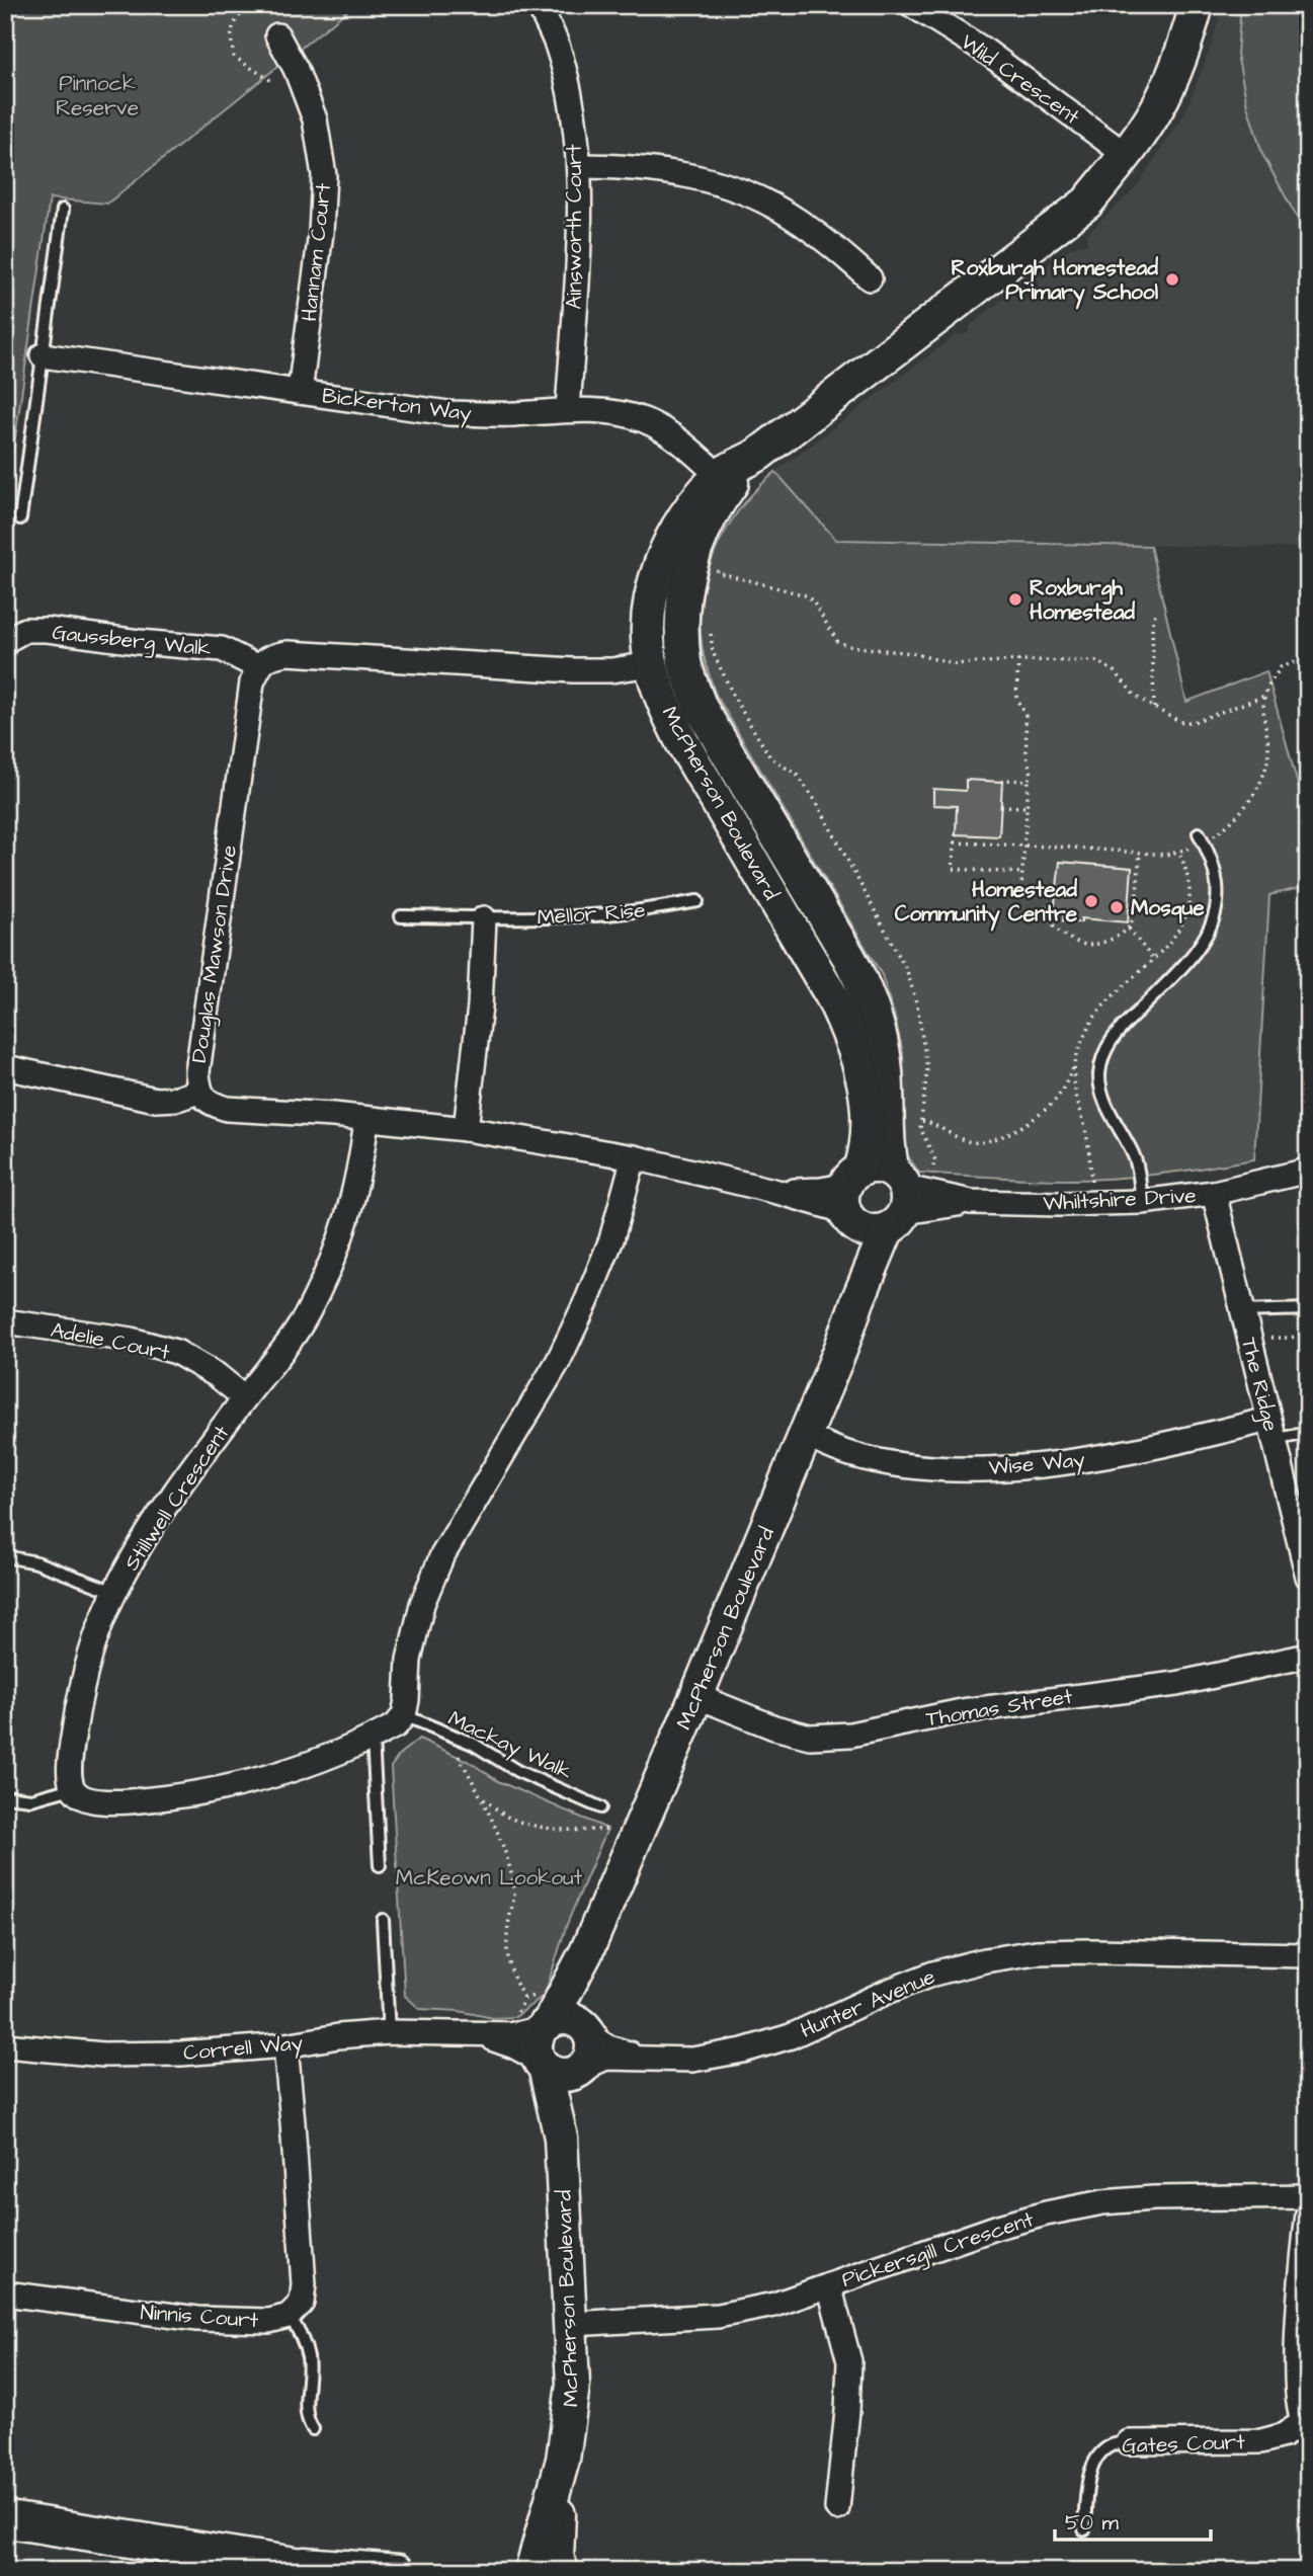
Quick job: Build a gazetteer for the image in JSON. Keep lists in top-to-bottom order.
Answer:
{
  "streets": {
    "street": [
      "Wild Crescent",
      "Ainsworth Court",
      "Hannam Court",
      "Bickerton Way",
      "Gaussberg Walk",
      "McPherson Boulevard",
      "Douglas Mawson Drive",
      "Whiltshire Drive",
      "Adelie Court",
      "The Ridge",
      "Wise Way",
      "Stillwell Crescent",
      "Thomas Street",
      "Hunter Avenue",
      "Correll Way",
      "Pickersgill Crescent",
      "Ninnis Court",
      "Gates Court"
    ],
    "lane": ["Mellor Rise", "Mackay Walk"]
  },
  "crossings": [
    ["Wild Crescent", "McPherson Boulevard"],
    ["Ainsworth Court", "Bickerton Way"],
    ["Hannam Court", "Bickerton Way"],
    ["Bickerton Way", "McPherson Boulevard"],
    ["Gaussberg Walk", "Douglas Mawson Drive"],
    ["McPherson Boulevard", "Douglas Mawson Drive"],
    ["McPherson Boulevard", "Whiltshire Drive"],
    ["McPherson Boulevard", "Wise Way"],
    ["McPherson Boulevard", "Thomas Street"],
    ["McPherson Boulevard", "Hunter Avenue"],
    ["McPherson Boulevard", "Correll Way"],
    ["McPherson Boulevard", "Pickersgill Crescent"],
    ["Douglas Mawson Drive", "Whiltshire Drive"],
    ["Douglas Mawson Drive", "Stillwell Crescent"],
    ["Whiltshire Drive", "The Ridge"],
    ["Adelie Court", "Stillwell Crescent"],
    ["The Ridge", "Wise Way"],
    ["Hunter Avenue", "Correll Way"],
    ["Correll Way", "Ninnis Court"]
  ],
  "parks": ["Pinnock Reserve", "McKeown Lookout"],
  "places": [
    "Roxburgh Homestead Primary School",
    "Roxburgh Homestead",
    "Homestead Community Centre",
    "Mosque"
  ],
  "scale_bar": "50 m"
}
